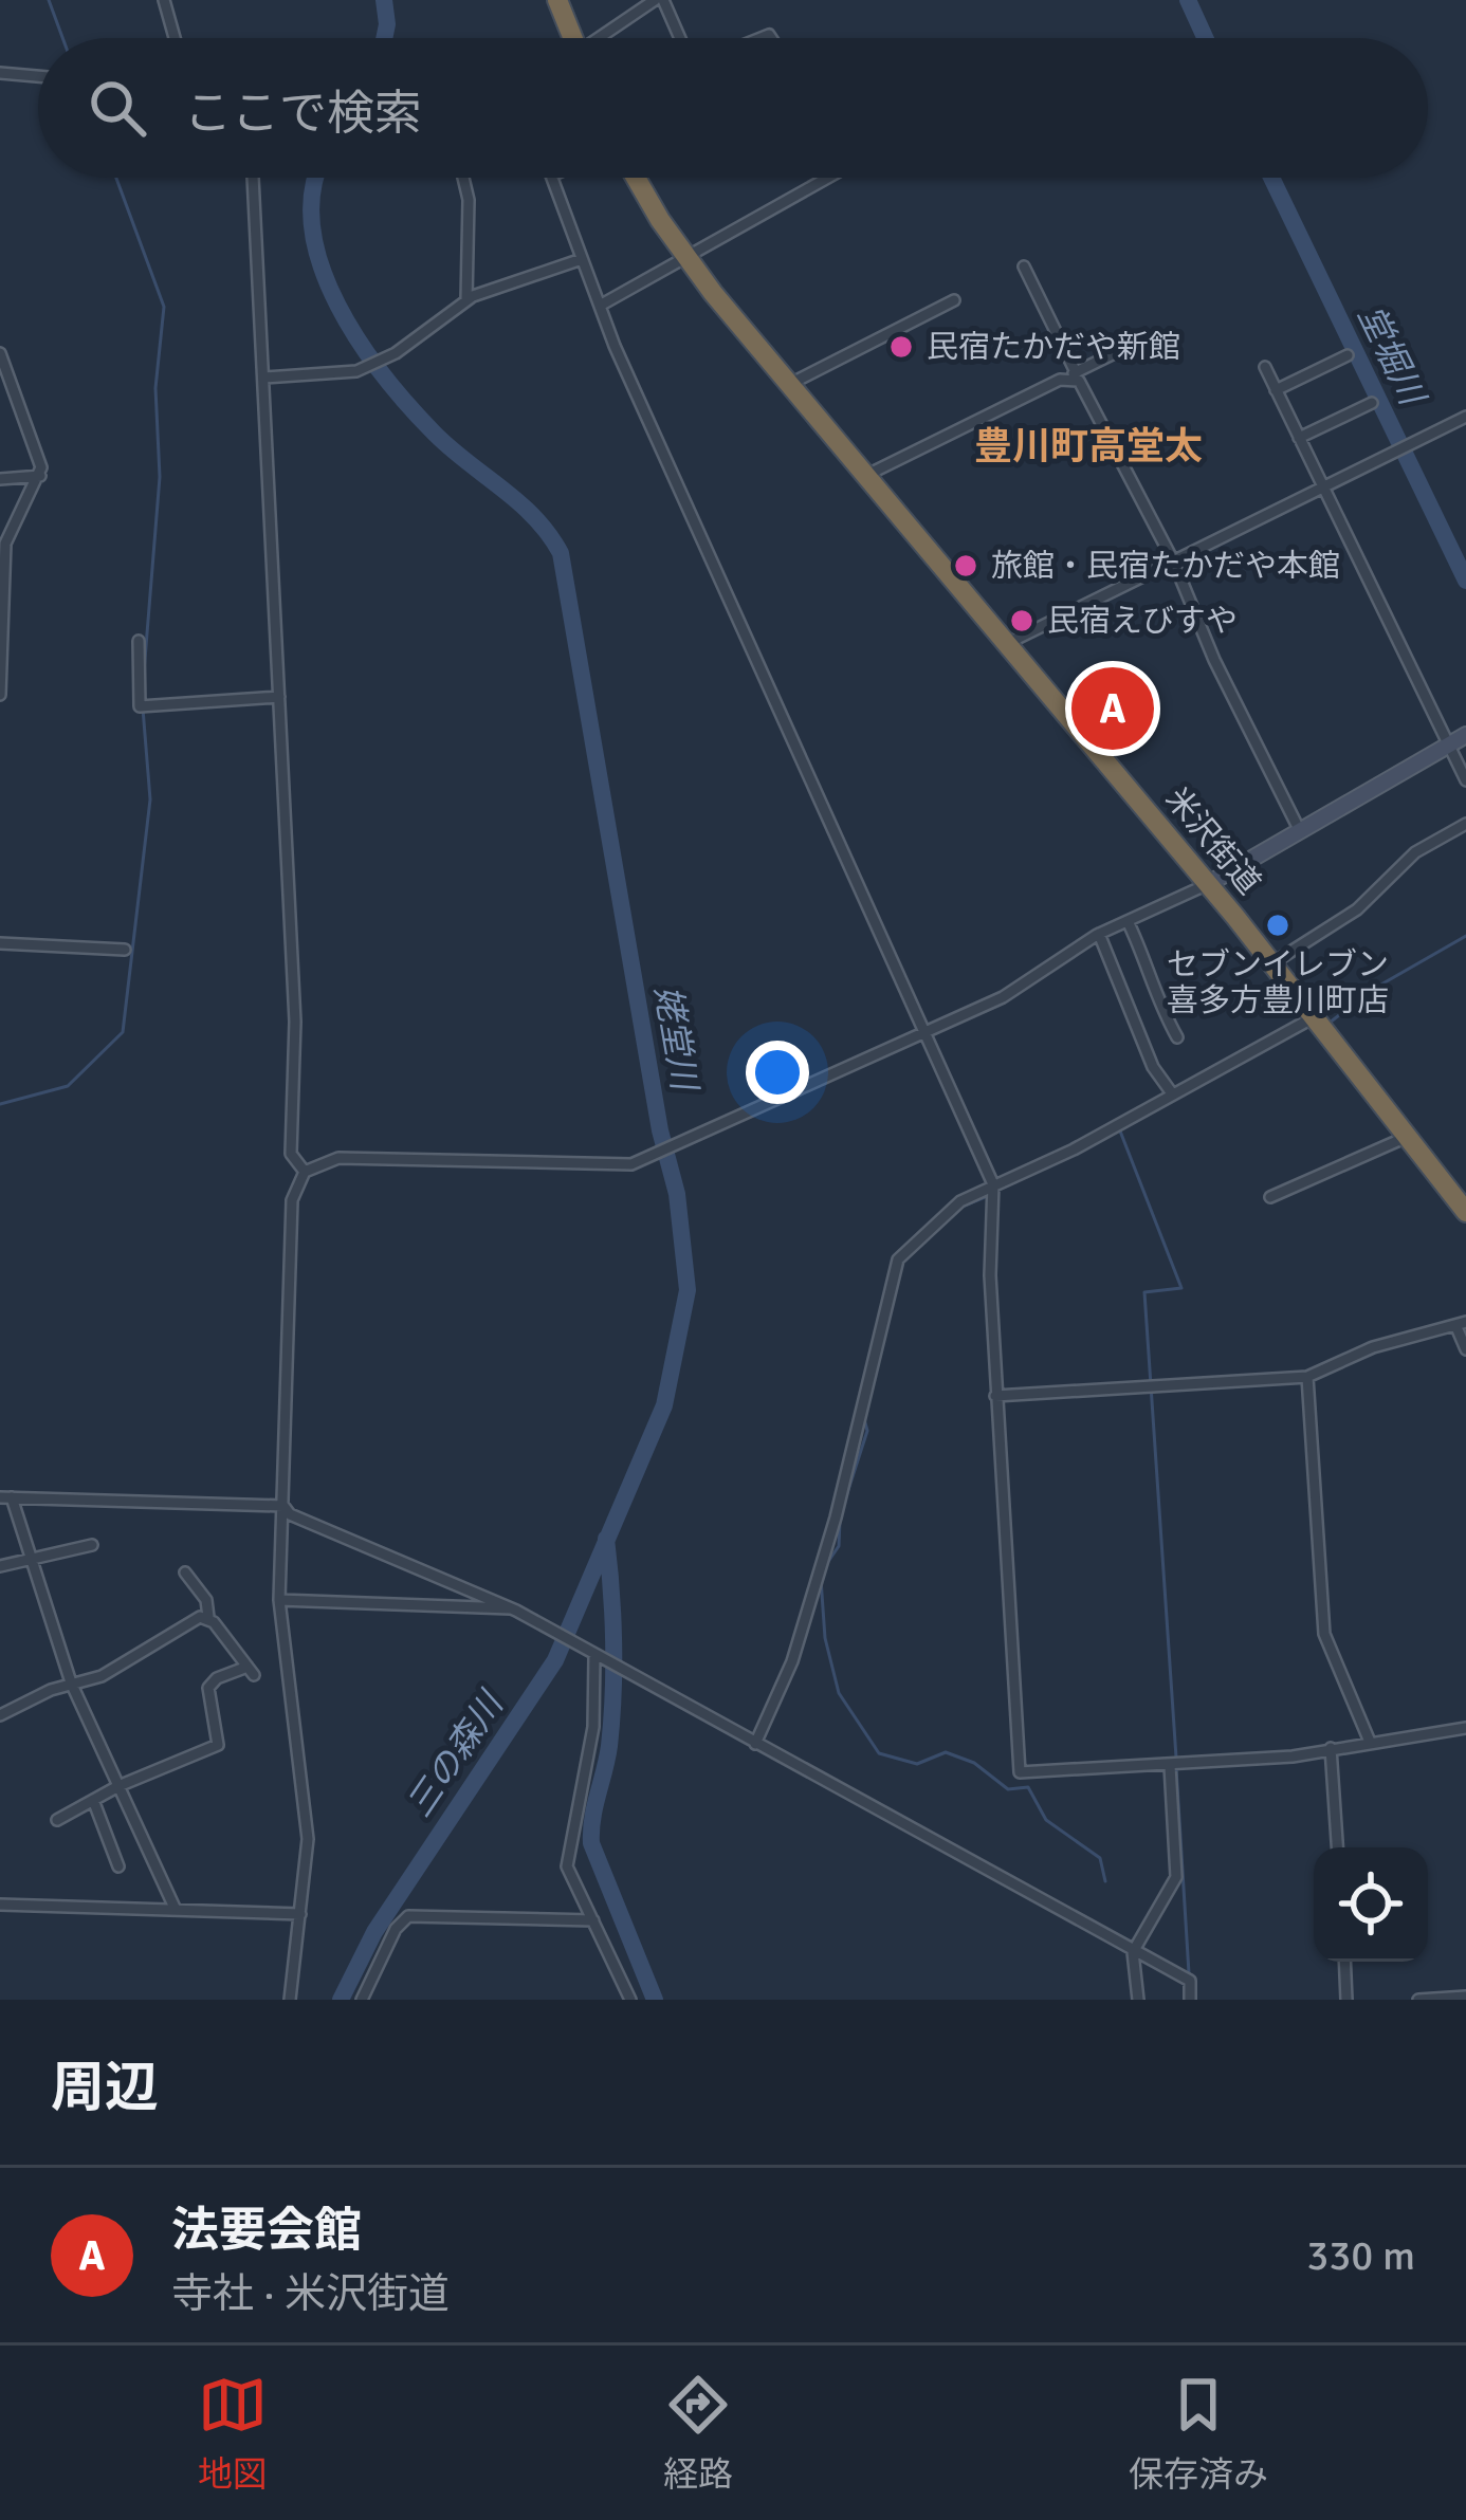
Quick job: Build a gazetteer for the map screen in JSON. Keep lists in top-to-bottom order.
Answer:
{
  "streets": {
    "highway": ["米沢街道"]
  },
  "districts": ["豊川町高堂太"],
  "water": ["堂堀川", "姥堂川", "三の森川"],
  "places": [
    "民宿たかだや新館",
    "旅館・民宿たかだや本館",
    "民宿えびすや",
    "セブンイレブン 喜多方豊川町店"
  ],
  "page": {
    "search": "ここで検索",
    "pins": "A",
    "heading": "周辺",
    "list": [
      {
        "mark": "A",
        "name": "法要会館",
        "note": "寺社 · 米沢街道",
        "value": "330 m"
      }
    ],
    "nav": ["地図", "経路", "保存済み"]
  }
}
